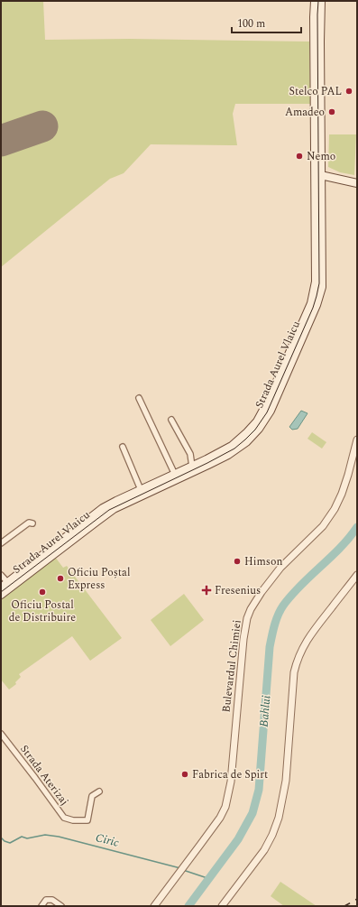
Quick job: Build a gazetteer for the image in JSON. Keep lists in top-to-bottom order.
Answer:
{
  "streets": {
    "main road": ["Strada Aurel Vlaicu"],
    "street": ["Bulevardul Chimiei", "Strada Aterizaj"]
  },
  "water": ["Bahlui", "Ciric"],
  "places": {
    "other": [
      "Stelco PAL",
      "Amadeo",
      "Nemo",
      "Himson",
      "Oficiu Poștal Express",
      "Oficiu Postal de Distribuire",
      "Fabrica de Spirt"
    ],
    "health": ["Fresenius"]
  },
  "scale_bar": "100 m"
}
